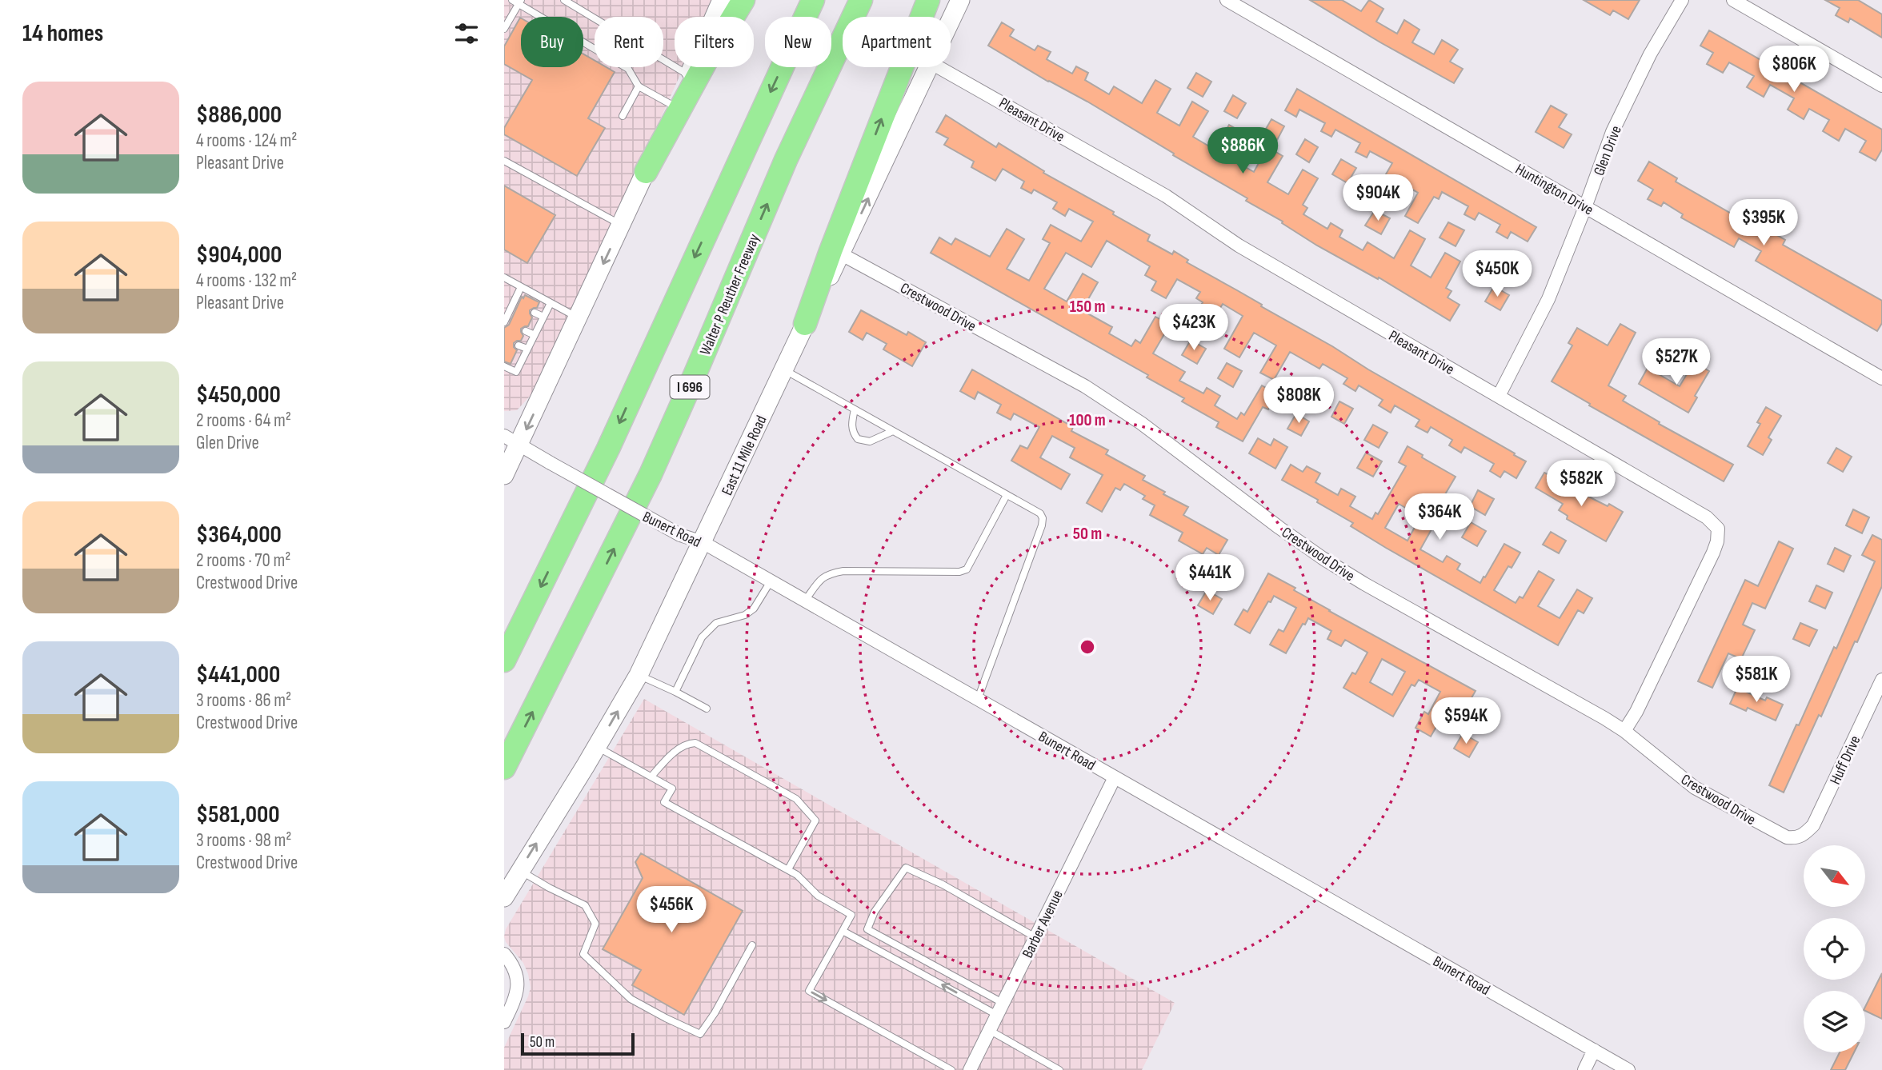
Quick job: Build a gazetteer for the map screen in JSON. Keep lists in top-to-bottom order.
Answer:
{
  "streets": {
    "highway": ["Walter P Reuther Freeway", "I 696"],
    "main road": ["East 11 Mile Road"],
    "street": [
      "Pleasant Drive",
      "Glen Drive",
      "Huntington Drive",
      "Crestwood Drive",
      "Bunert Road",
      "Huff Drive",
      "Barber Avenue"
    ]
  },
  "crossings": [
    ["Pleasant Drive", "Glen Drive"],
    ["Pleasant Drive", "Crestwood Drive"],
    ["Glen Drive", "Huntington Drive"],
    ["Crestwood Drive", "East 11 Mile Road"],
    ["Crestwood Drive", "Huff Drive"],
    ["East 11 Mile Road", "Bunert Road"],
    ["Bunert Road", "Barber Avenue"]
  ],
  "one_way": ["East 11 Mile Road"],
  "scale_bar": "50 m",
  "north": "bottom right",
  "page": {
    "heading": "14 homes",
    "chip": [
      "Buy",
      "Rent",
      "Filters",
      "New",
      "Apartment"
    ],
    "price": [
      "$806K",
      "$886K",
      "$904K",
      "$395K",
      "$450K",
      "$423K",
      "$527K",
      "$808K",
      "$582K",
      "$364K",
      "$441K",
      "$581K",
      "$594K",
      "$456K"
    ],
    "list": [
      {
        "name": "$886,000",
        "note": "4 rooms · 124 m² · Pleasant Drive"
      },
      {
        "name": "$904,000",
        "note": "4 rooms · 132 m² · Pleasant Drive"
      },
      {
        "name": "$450,000",
        "note": "2 rooms · 64 m² · Glen Drive"
      },
      {
        "name": "$364,000",
        "note": "2 rooms · 70 m² · Crestwood Drive"
      },
      {
        "name": "$441,000",
        "note": "3 rooms · 86 m² · Crestwood Drive"
      },
      {
        "name": "$581,000",
        "note": "3 rooms · 98 m² · Crestwood Drive"
      }
    ],
    "scale": "50 m"
  },
  "rings": ["150 m", "100 m", "50 m"]
}
